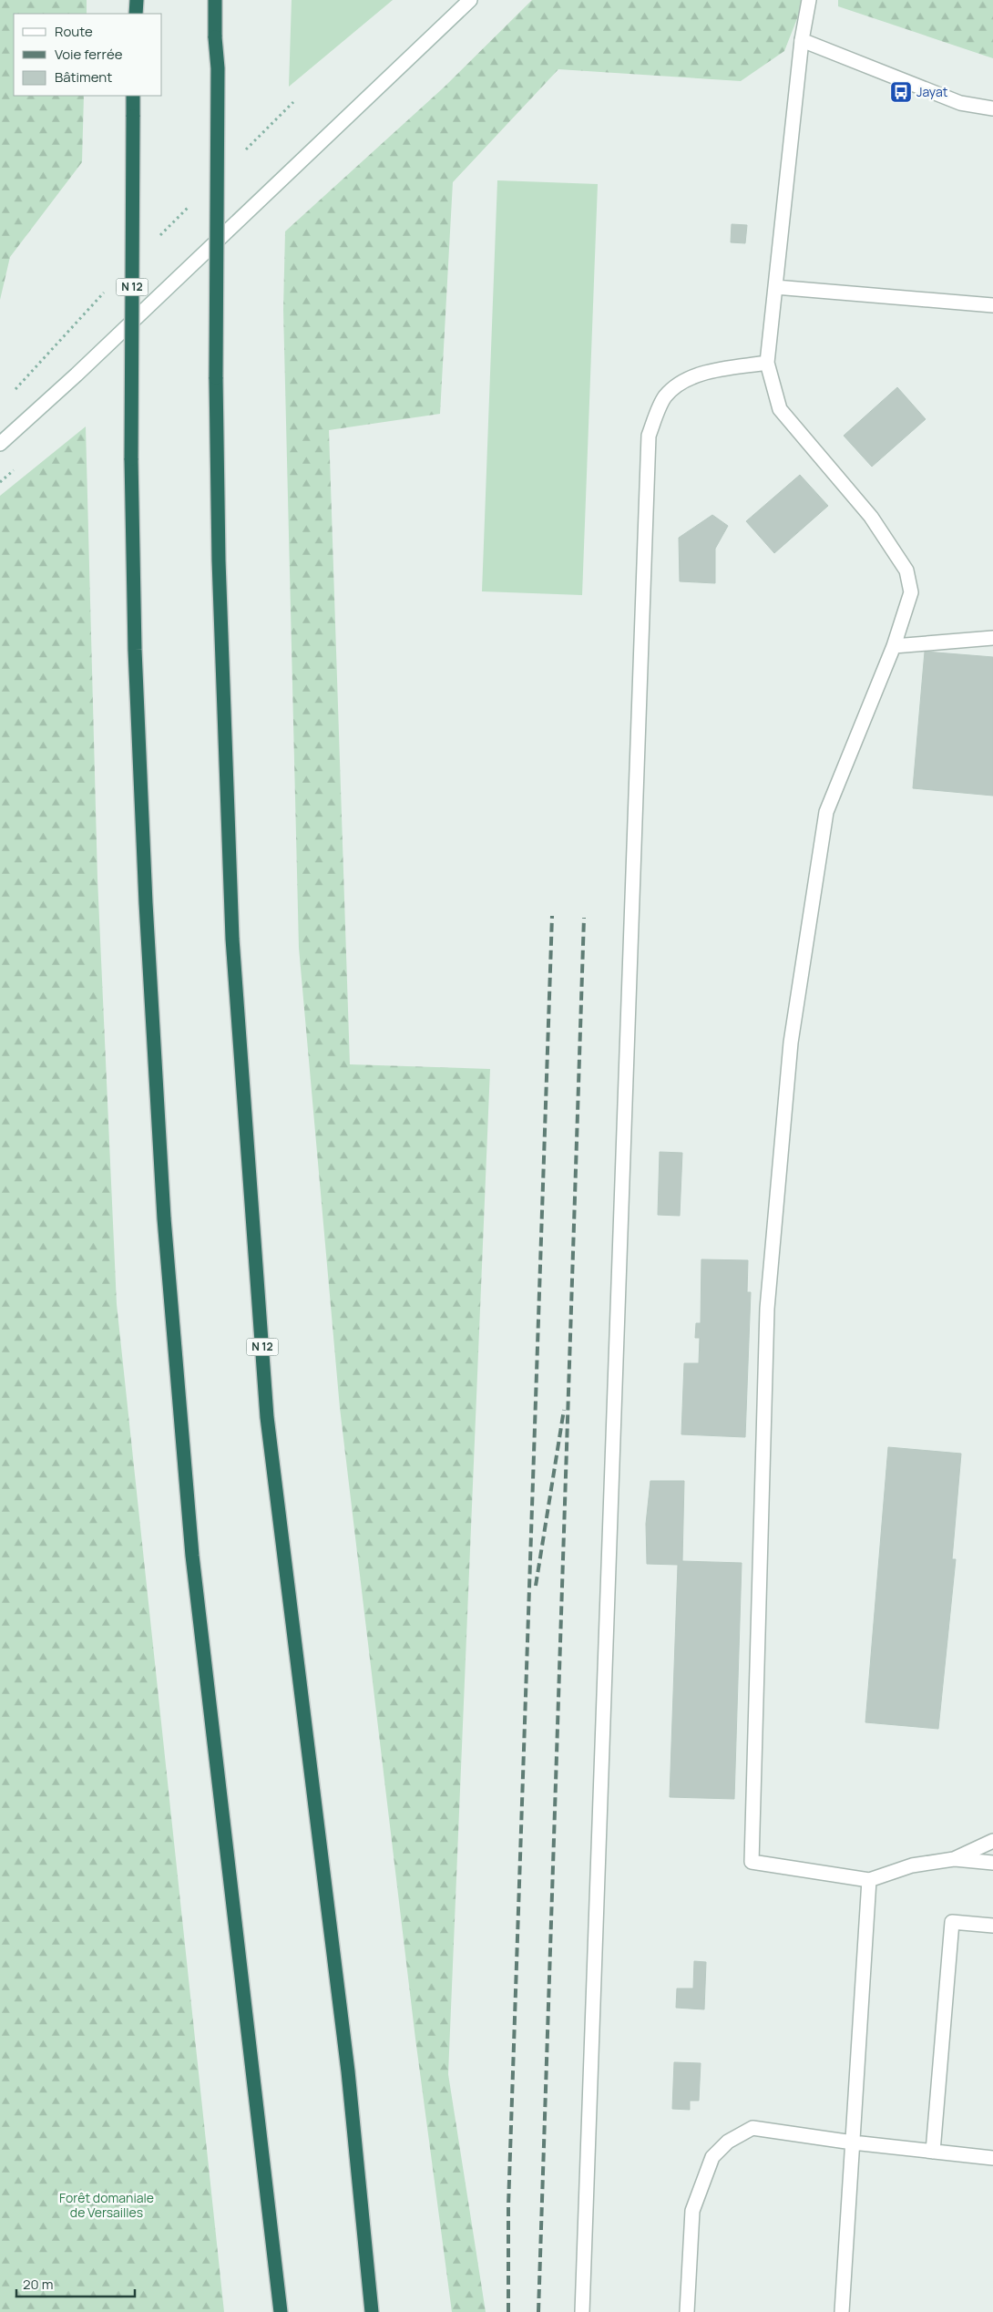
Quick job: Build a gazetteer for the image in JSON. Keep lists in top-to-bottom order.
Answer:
{
  "streets": {
    "highway": ["N 12"]
  },
  "parks": ["Forêt domaniale de Versailles"],
  "places": {
    "bus stop": ["Jayat"]
  },
  "legend": ["Route", "Voie ferrée", "Bâtiment"],
  "scale_bar": "20 m"
}
